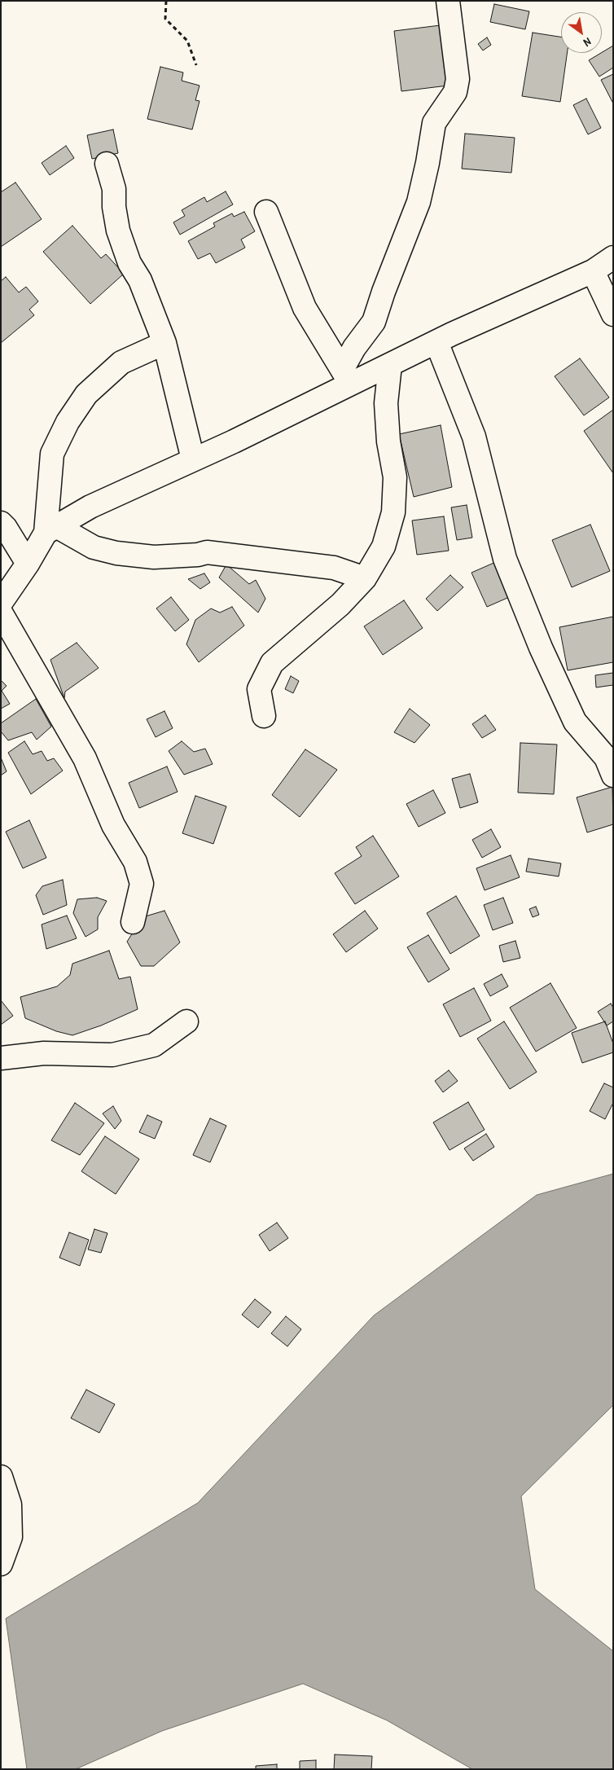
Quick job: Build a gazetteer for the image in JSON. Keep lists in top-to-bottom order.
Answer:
{
  "north": "bottom right"
}
